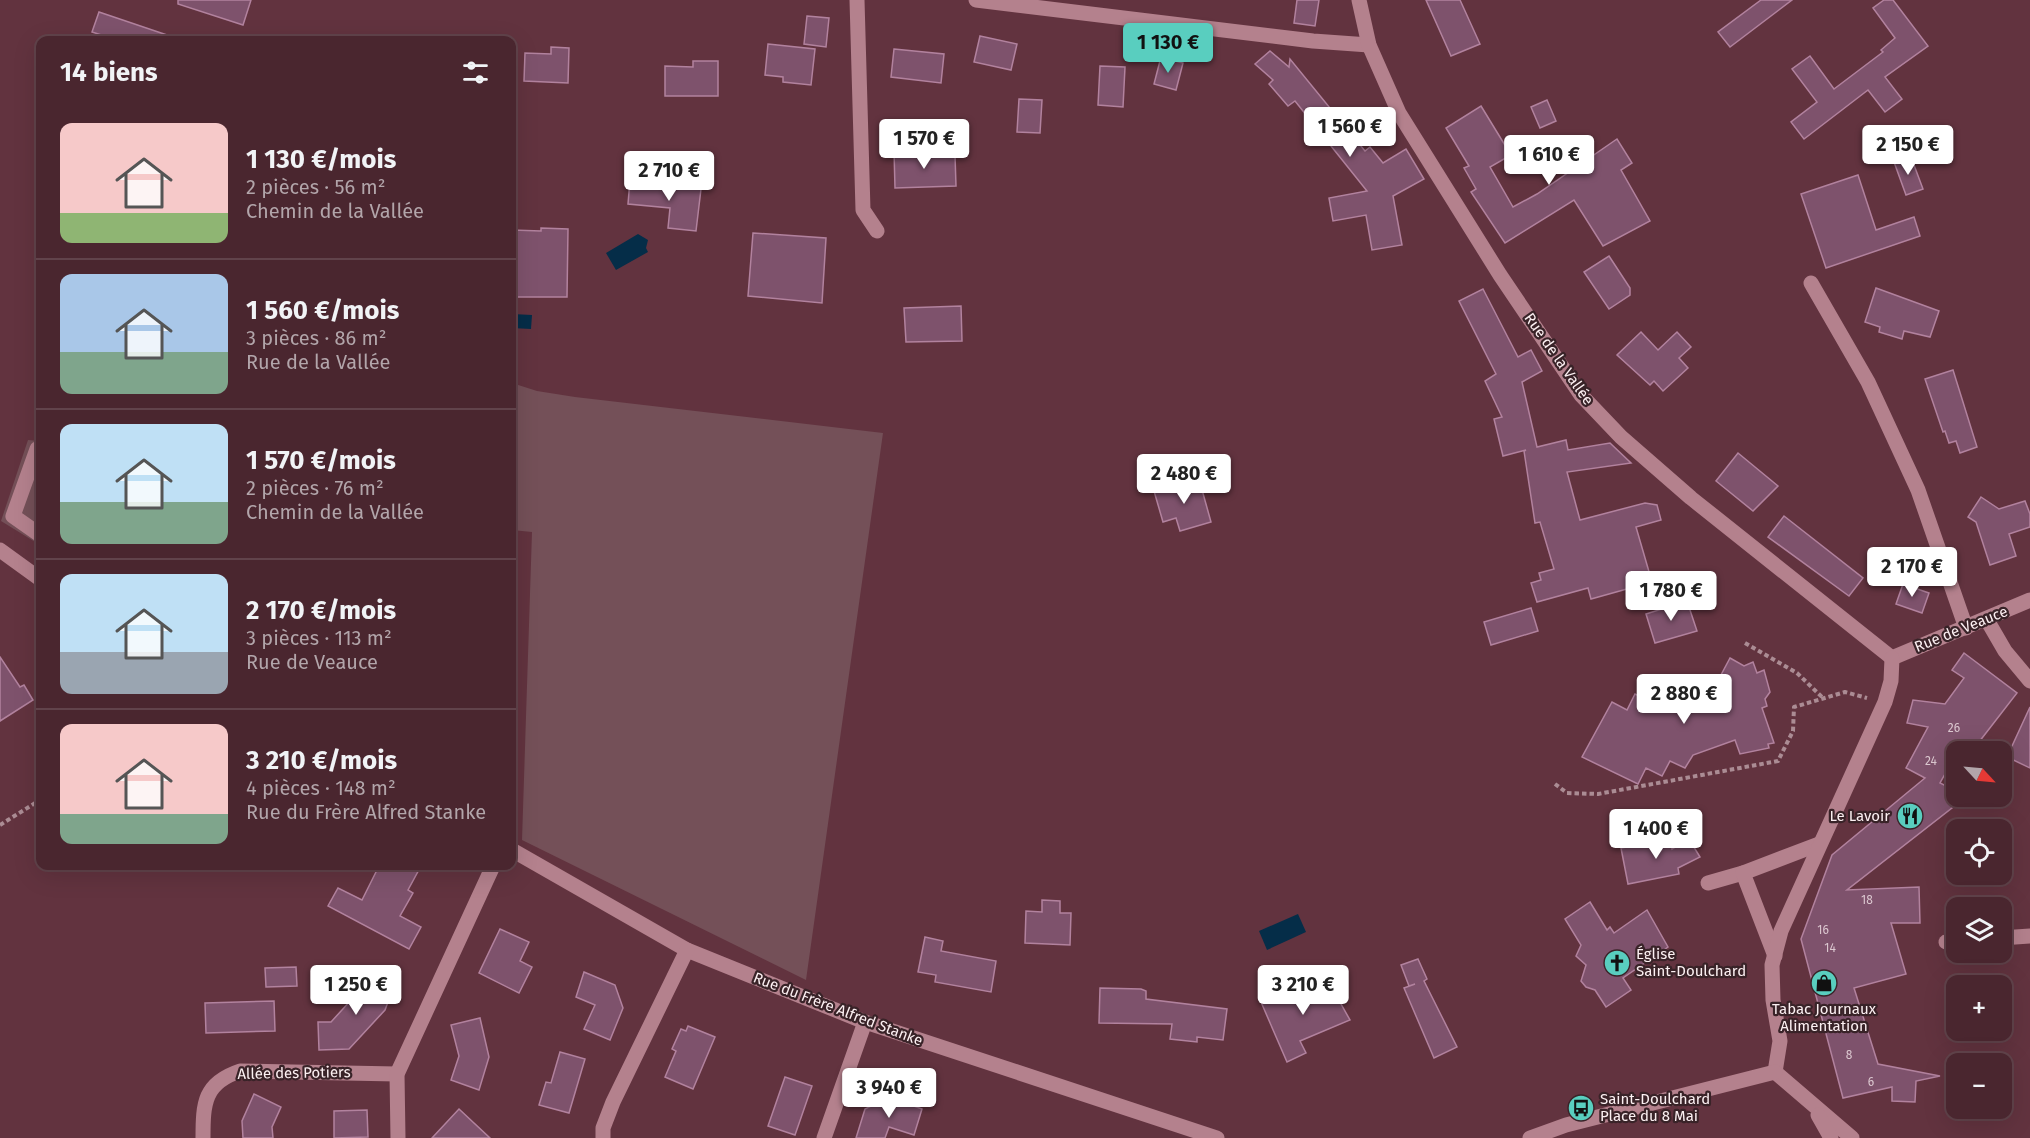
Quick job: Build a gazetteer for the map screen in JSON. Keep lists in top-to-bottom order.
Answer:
{
  "streets": {
    "street": [
      "Rue de la Vallée",
      "Rue de Veauce",
      "Rue du Frère Alfred Stanke",
      "Allée des Potiers"
    ]
  },
  "crossings": [
    ["Rue de la Vallée", "Rue de Veauce"]
  ],
  "places": {
    "restaurant": ["Le Lavoir"],
    "church": ["Église Saint-Doulchard"],
    "shop": ["Tabac Journaux Alimentation"],
    "bus stop": ["Saint-Doulchard Place du 8 Mai"]
  },
  "house_numbers": [
    "26",
    "24",
    "18",
    "16",
    "14",
    "8",
    "6"
  ],
  "north": "bottom right",
  "page": {
    "price": [
      "1 130 €",
      "1 560 €",
      "1 570 €",
      "2 150 €",
      "1 610 €",
      "2 710 €",
      "2 480 €",
      "2 170 €",
      "1 780 €",
      "2 880 €",
      "1 400 €",
      "1 250 €",
      "3 210 €",
      "3 940 €"
    ],
    "heading": "14 biens",
    "list": [
      {
        "name": "1 130 €/mois",
        "note": "2 pièces · 56 m² · Chemin de la Vallée"
      },
      {
        "name": "1 560 €/mois",
        "note": "3 pièces · 86 m² · Rue de la Vallée"
      },
      {
        "name": "1 570 €/mois",
        "note": "2 pièces · 76 m² · Chemin de la Vallée"
      },
      {
        "name": "2 170 €/mois",
        "note": "3 pièces · 113 m² · Rue de Veauce"
      },
      {
        "name": "3 210 €/mois",
        "note": "4 pièces · 148 m² · Rue du Frère Alfred Stanke"
      }
    ],
    "map_buttons": ["+", "−"]
  }
}
